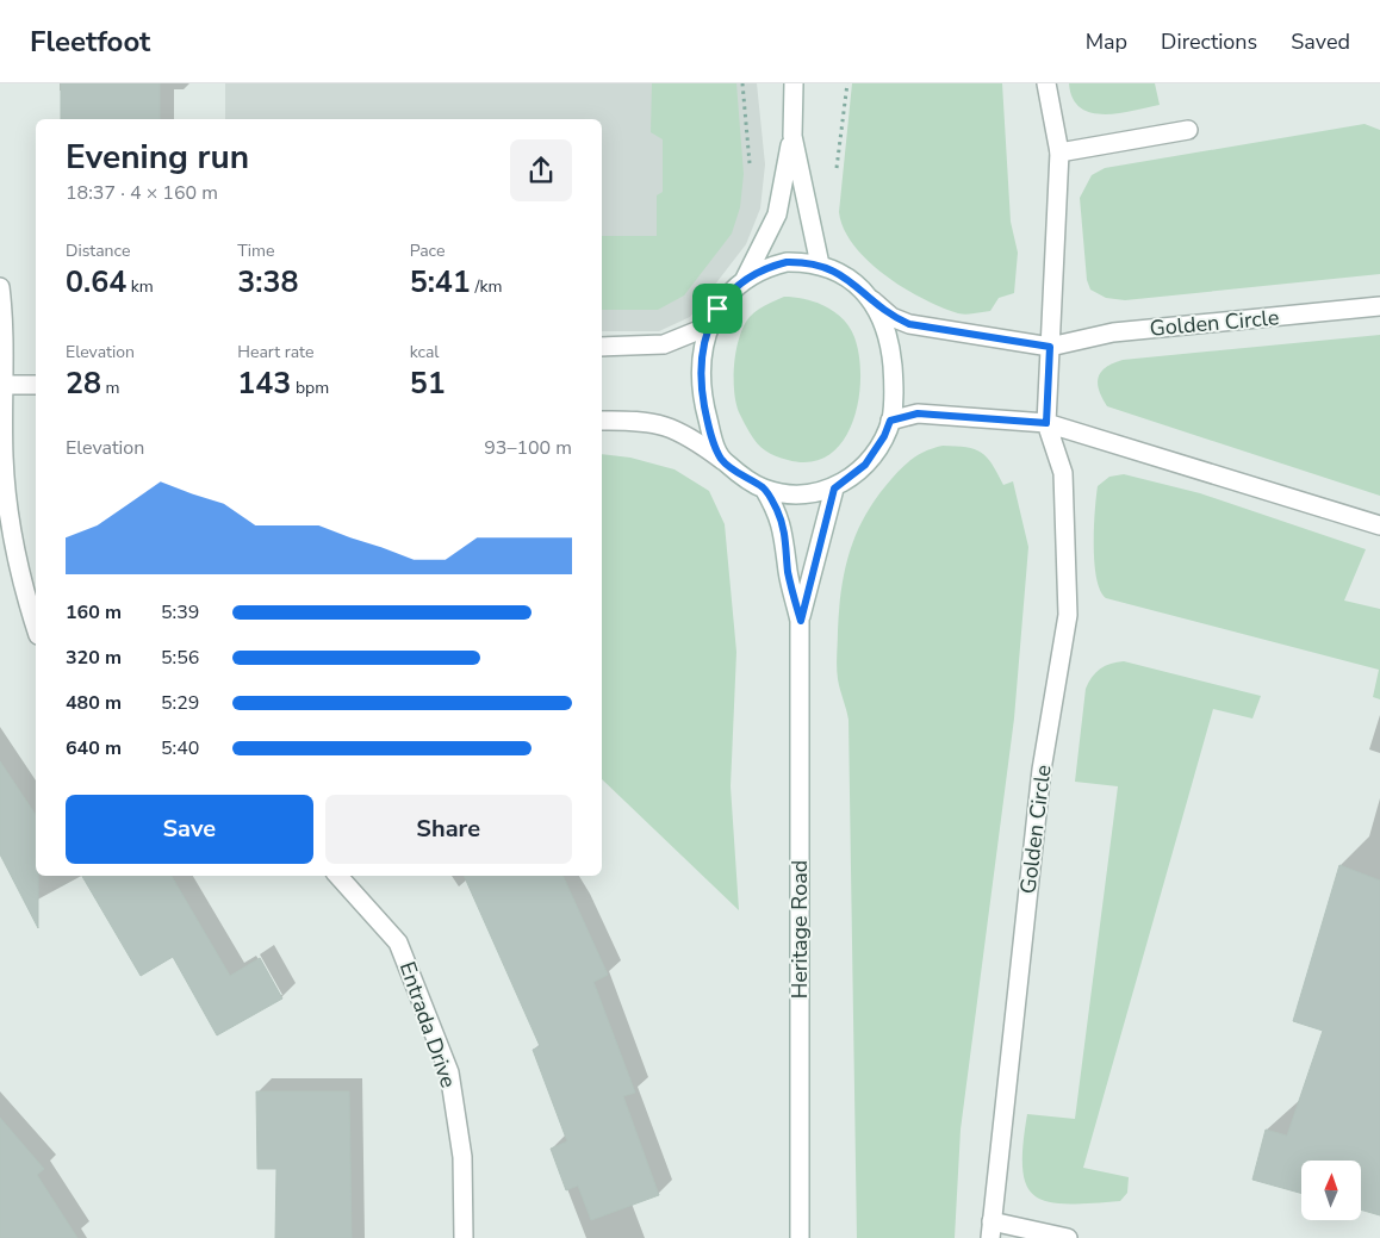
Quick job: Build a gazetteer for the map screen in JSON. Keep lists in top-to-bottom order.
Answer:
{
  "streets": {
    "street": ["Golden Circle", "Heritage Road", "Entrada Drive"]
  },
  "north": "top",
  "page": {
    "header": "Fleetfoot",
    "nav": ["Map", "Directions", "Saved"],
    "heading": ["Evening run", "18:37 · 4 × 160 m"],
    "stats": [
      ["Distance", "0.64 km"],
      ["Time", "3:38"],
      ["Pace", "5:41 /km"],
      ["Elevation", "28 m"],
      ["Heart rate", "143 bpm"],
      ["kcal", "51"]
    ],
    "chart": ["Elevation", "93–100 m"],
    "list": [
      {
        "name": "160 m",
        "note": "5:39"
      },
      {
        "name": "320 m",
        "note": "5:56"
      },
      {
        "name": "480 m",
        "note": "5:29"
      },
      {
        "name": "640 m",
        "note": "5:40"
      }
    ],
    "buttons": ["Save", "Share"]
  }
}
